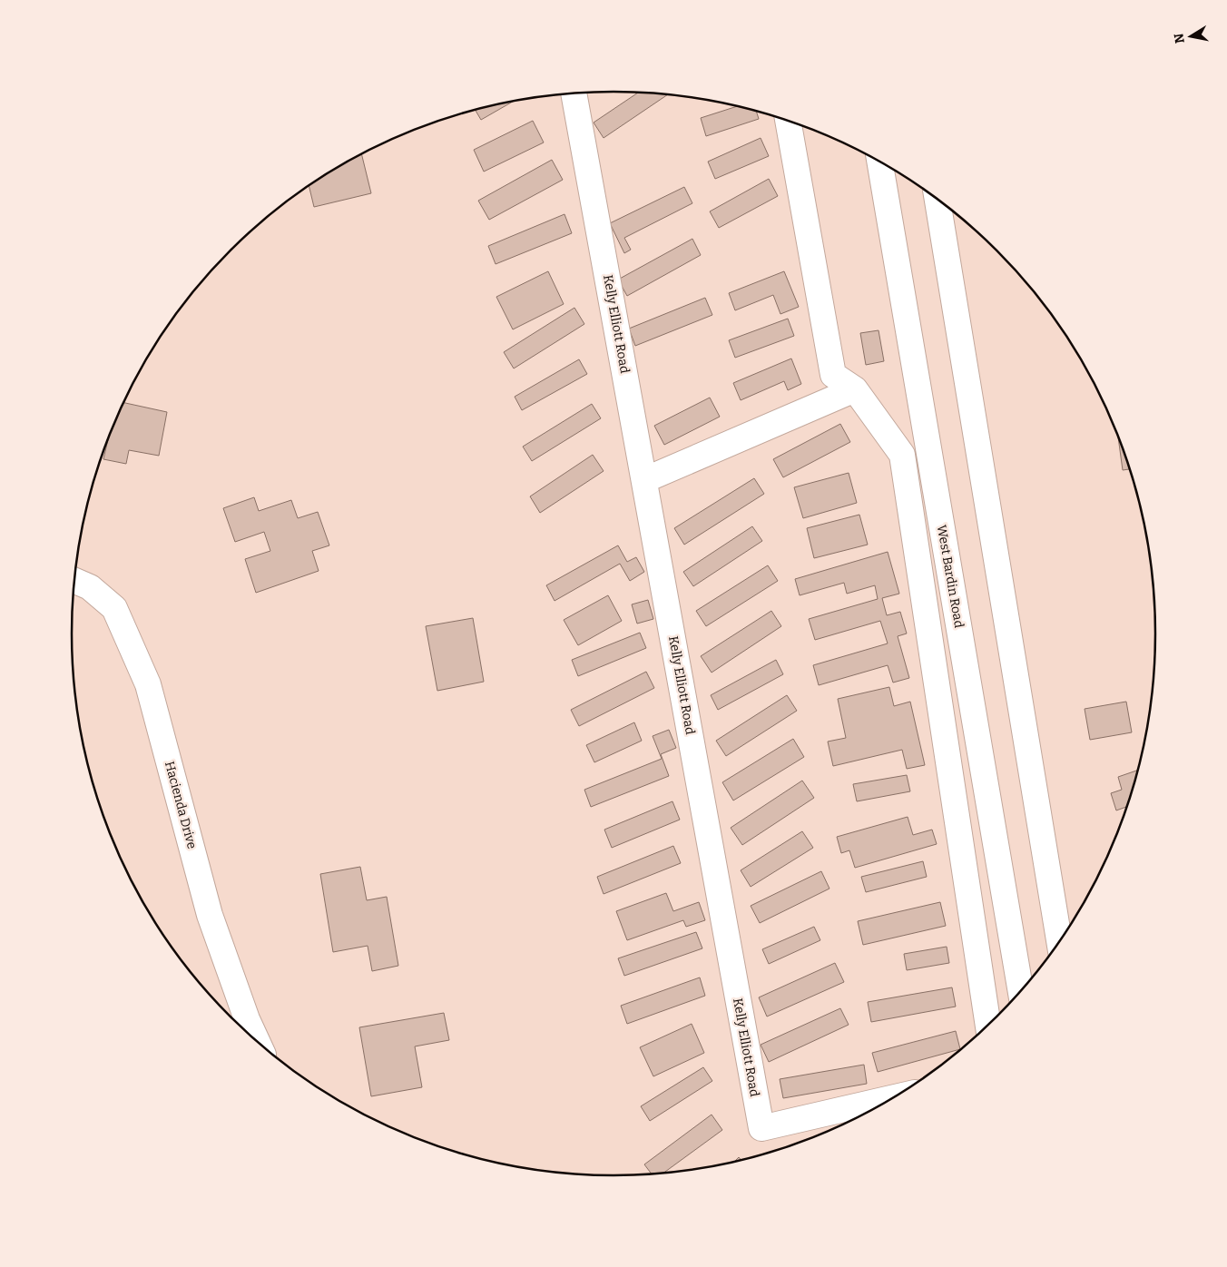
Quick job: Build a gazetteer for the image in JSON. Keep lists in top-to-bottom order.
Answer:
{
  "streets": {
    "street": ["Kelly Elliott Road", "West Bardin Road", "Hacienda Drive"]
  },
  "north": "left"
}
